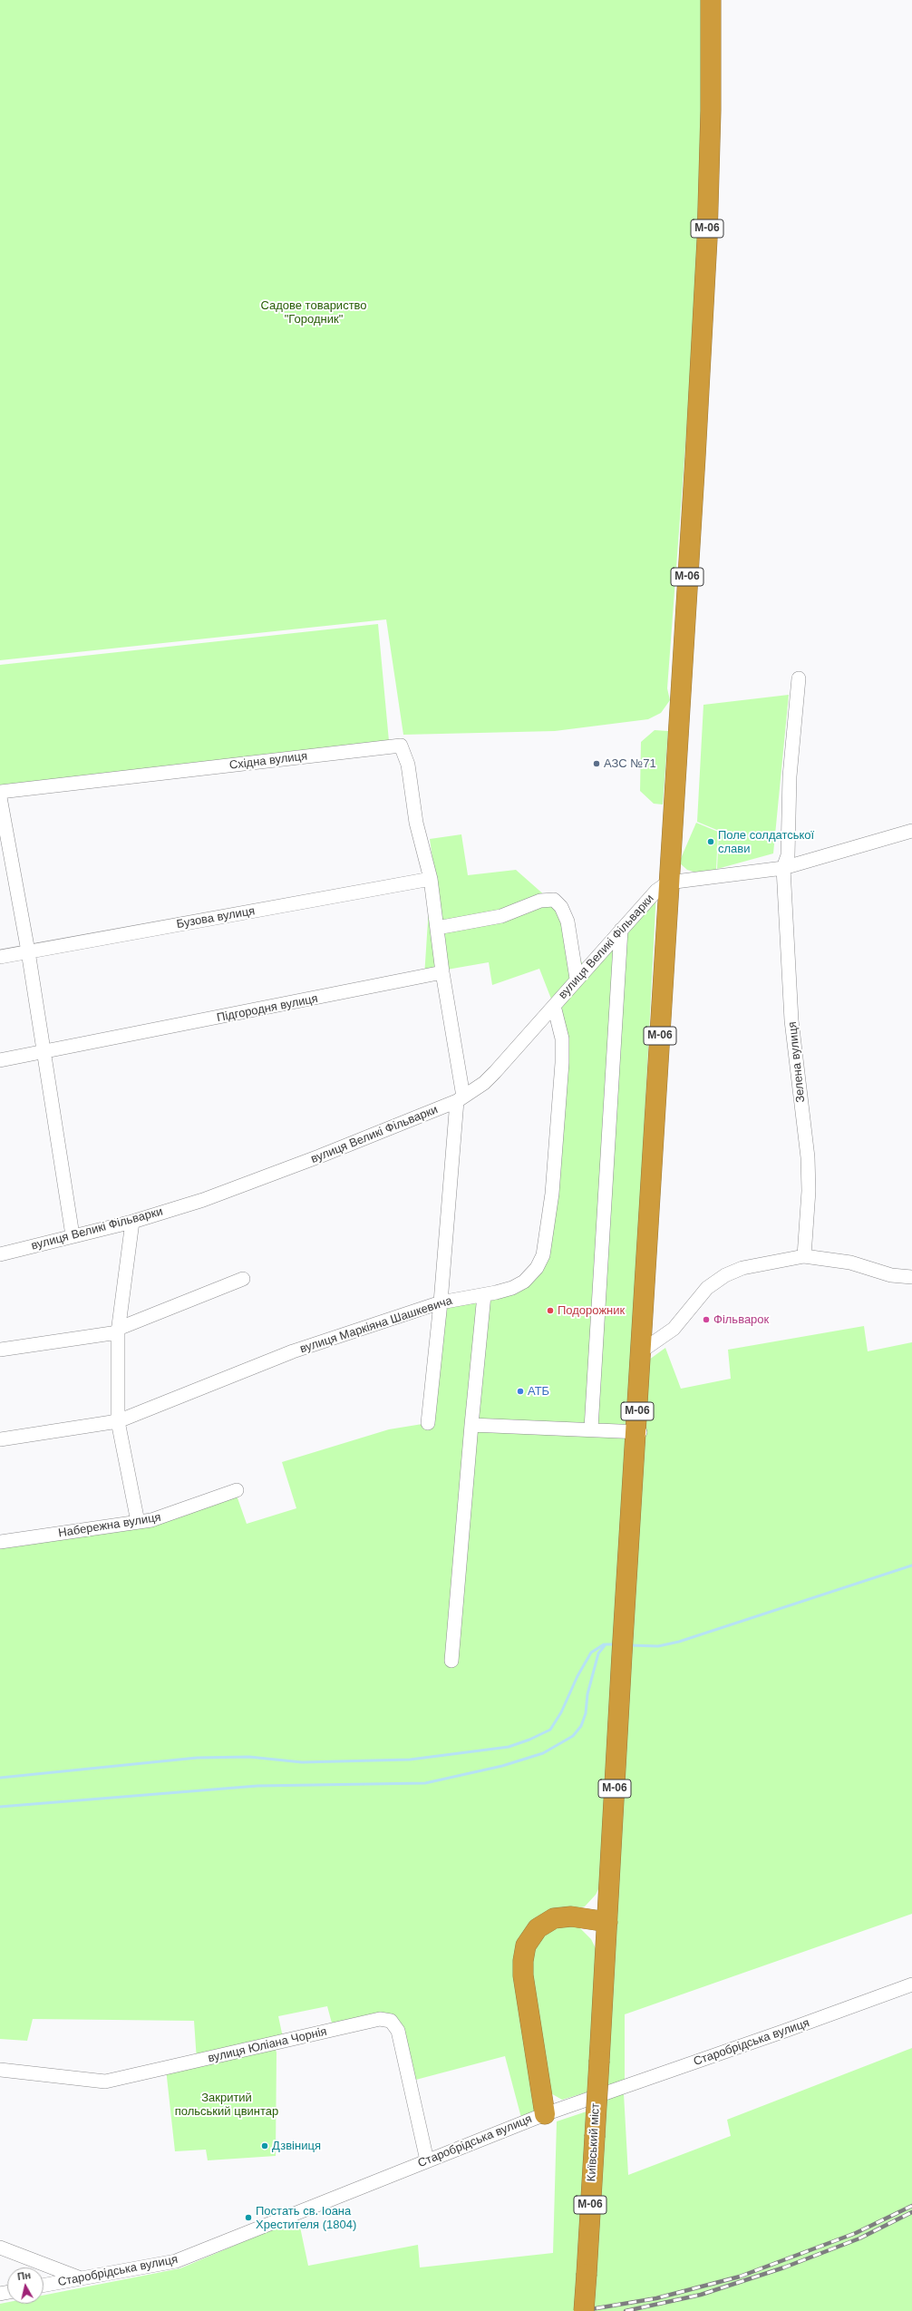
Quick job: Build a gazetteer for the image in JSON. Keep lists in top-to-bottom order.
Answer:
{
  "streets": {
    "highway": ["М-06", "Київський міст"],
    "street": [
      "Східна вулиця",
      "Бузова вулиця",
      "вулиця Великі Фільварки",
      "Підгородня вулиця",
      "Зелена вулиця",
      "вулиця Маркіяна Шашкевича",
      "Набережна вулиця",
      "Старобрідська вулиця",
      "вулиця Юліана Чорнія"
    ]
  },
  "crossings": [
    ["М-06", "вулиця Великі Фільварки"],
    ["М-06", "Київський міст"],
    ["Східна вулиця", "Бузова вулиця"],
    ["вулиця Великі Фільварки", "вулиця Маркіяна Шашкевича"],
    ["Старобрідська вулиця", "вулиця Юліана Чорнія"]
  ],
  "parks": ["Садове товариство \"Городник\"", "Закритий польський цвинтар"],
  "places": [
    "АЗС №71",
    "Поле солдатської слави",
    "Подорожник",
    "Фільварок",
    "АТБ",
    "Дзвіниця",
    "Постать св. Іоана Хрестителя (1804)"
  ],
  "north": "top"
}
